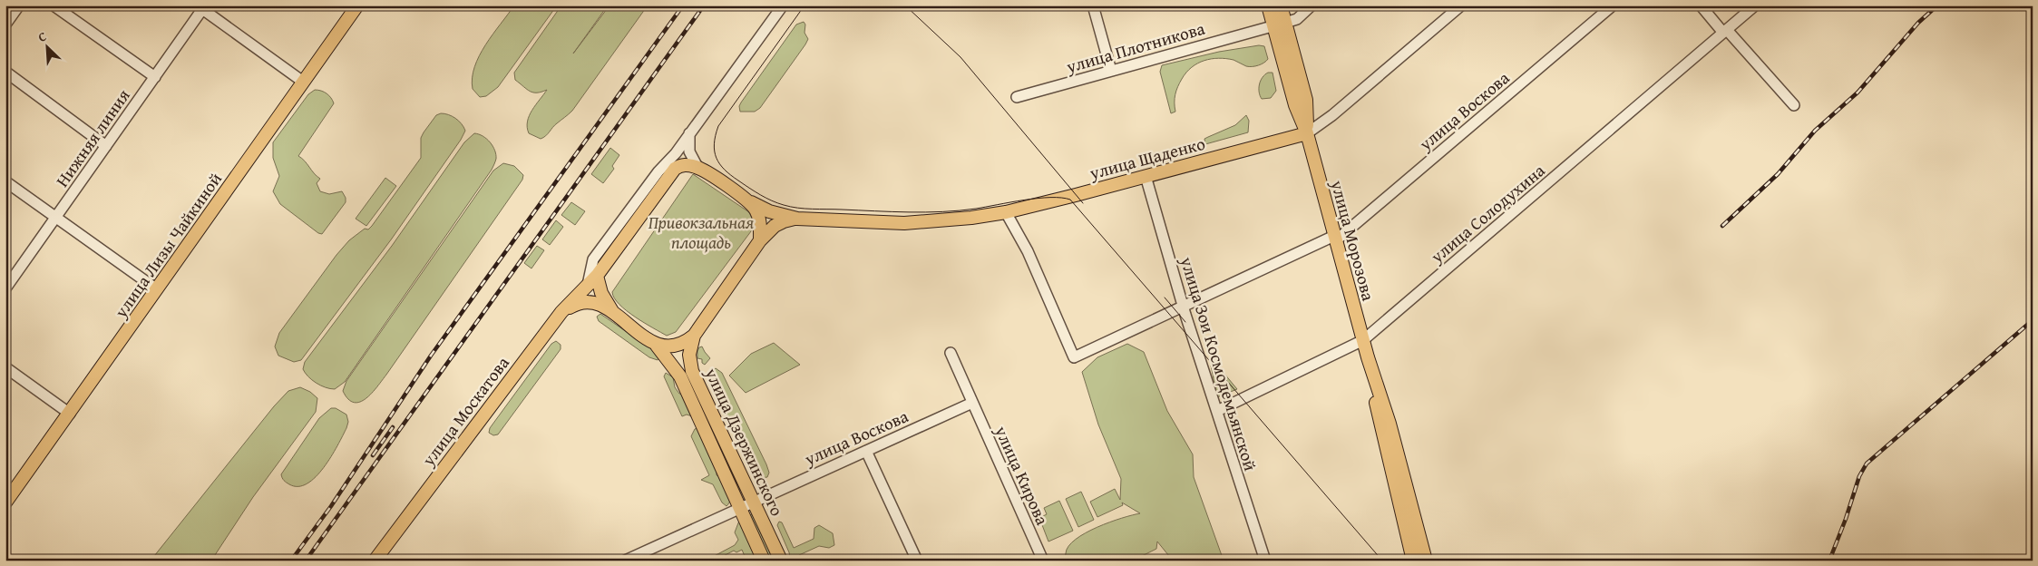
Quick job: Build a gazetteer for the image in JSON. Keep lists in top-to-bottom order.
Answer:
{
  "streets": {
    "main road": [
      "улица Щаденко",
      "улица Морозова",
      "улица Лизы Чайкиной",
      "улица Москатова",
      "улица Дзержинского"
    ],
    "street": [
      "улица Плотникова",
      "улица Воскова",
      "Нижняя линия",
      "улица Солодухина",
      "улица Зои Космодемьянской",
      "улица Кирова"
    ]
  },
  "crossings": [
    ["улица Плотникова", "улица Морозова"],
    ["улица Воскова", "улица Щаденко"],
    ["улица Воскова", "улица Морозова"],
    ["улица Воскова", "улица Зои Космодемьянской"],
    ["улица Воскова", "улица Дзержинского"],
    ["улица Воскова", "улица Кирова"],
    ["улица Щаденко", "улица Морозова"],
    ["улица Щаденко", "улица Зои Космодемьянской"],
    ["улица Солодухина", "улица Морозова"],
    ["улица Солодухина", "улица Зои Космодемьянской"]
  ],
  "parks": ["Привокзальная площадь"],
  "north": "top left"
}
